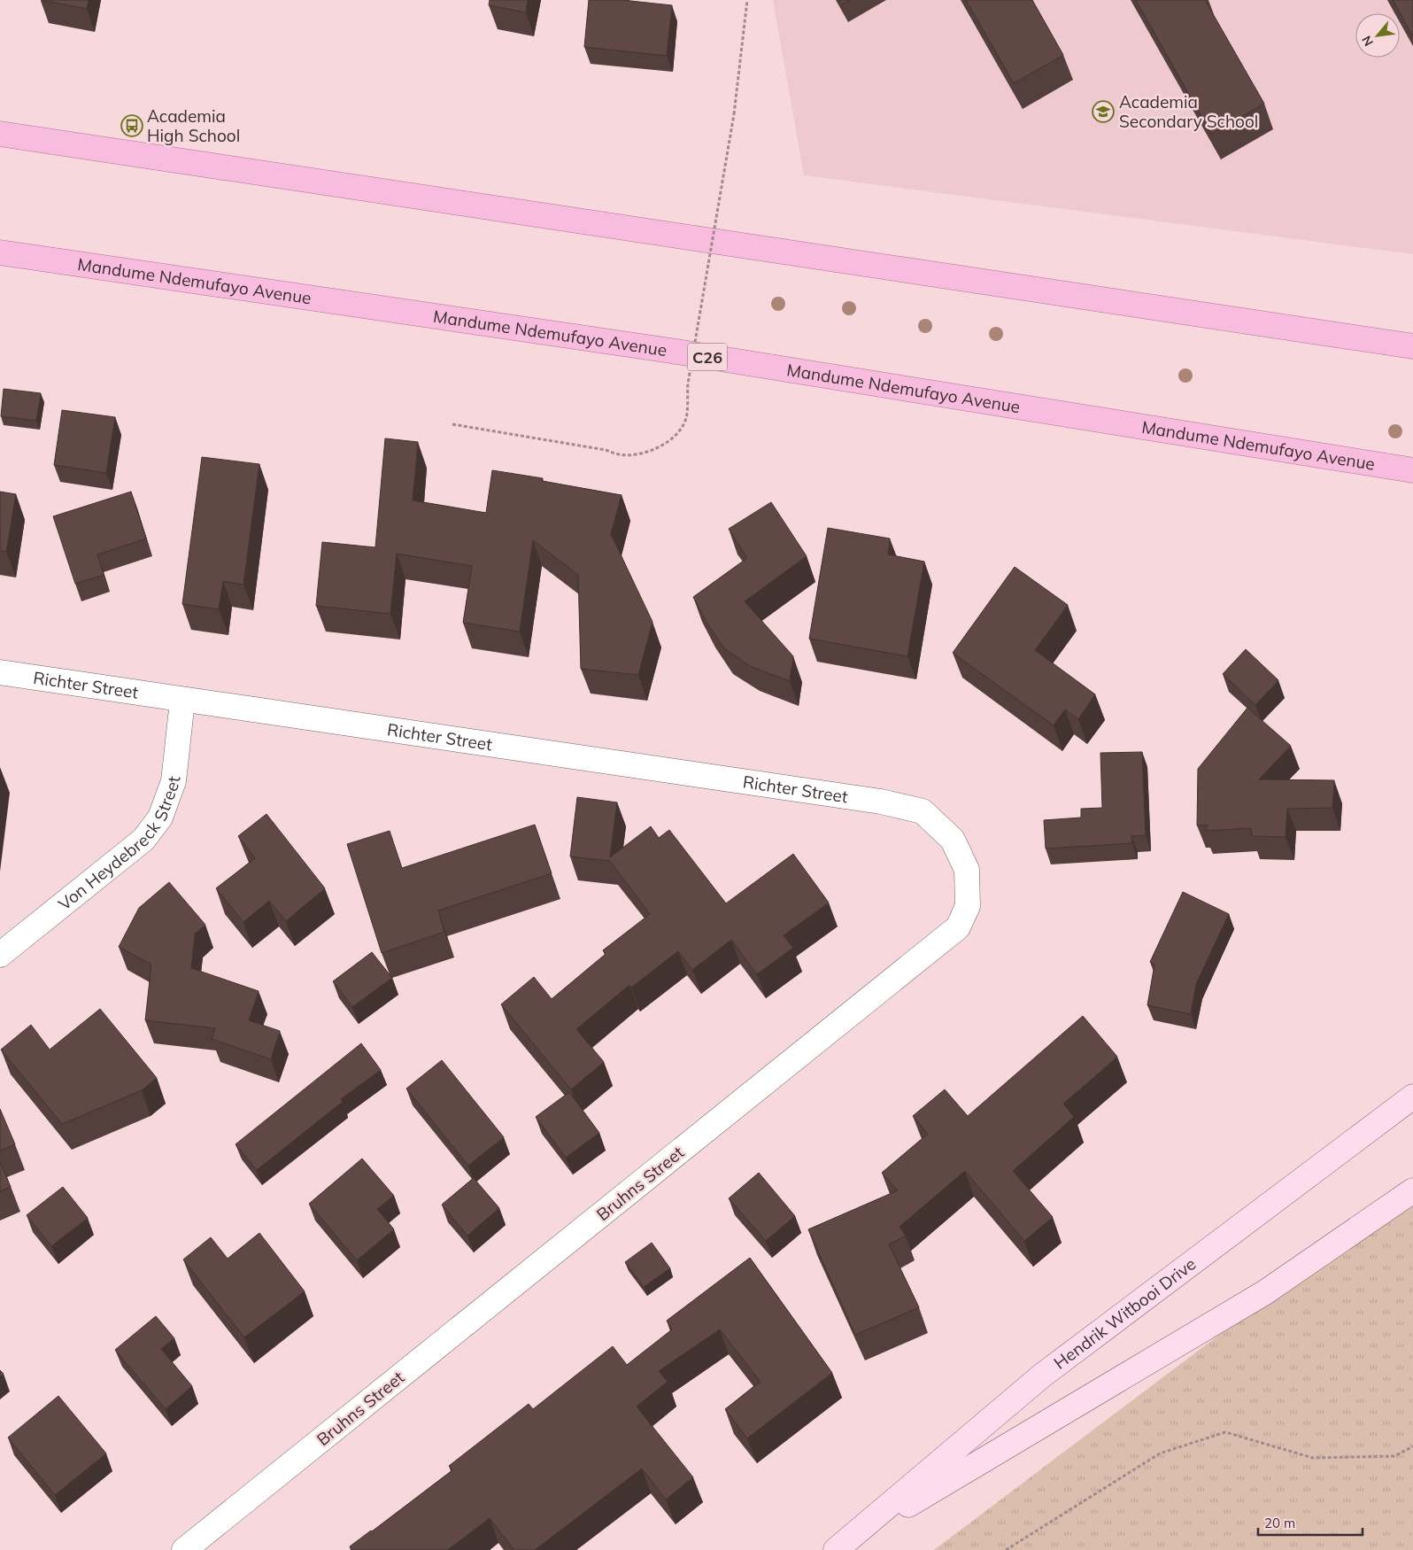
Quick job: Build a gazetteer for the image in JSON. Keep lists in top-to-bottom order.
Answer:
{
  "streets": {
    "main road": ["Mandume Ndemufayo Avenue", "C26", "Hendrik Witbooi Drive"],
    "street": ["Richter Street", "Von Heydebreck Street", "Bruhns Street"]
  },
  "crossings": [
    ["Richter Street", "Von Heydebreck Street"],
    ["Richter Street", "Bruhns Street"]
  ],
  "places": {
    "school or university": ["Academia Secondary School"],
    "bus stop": ["Academia High School"]
  },
  "scale_bar": "20 m",
  "north": "bottom left"
}
